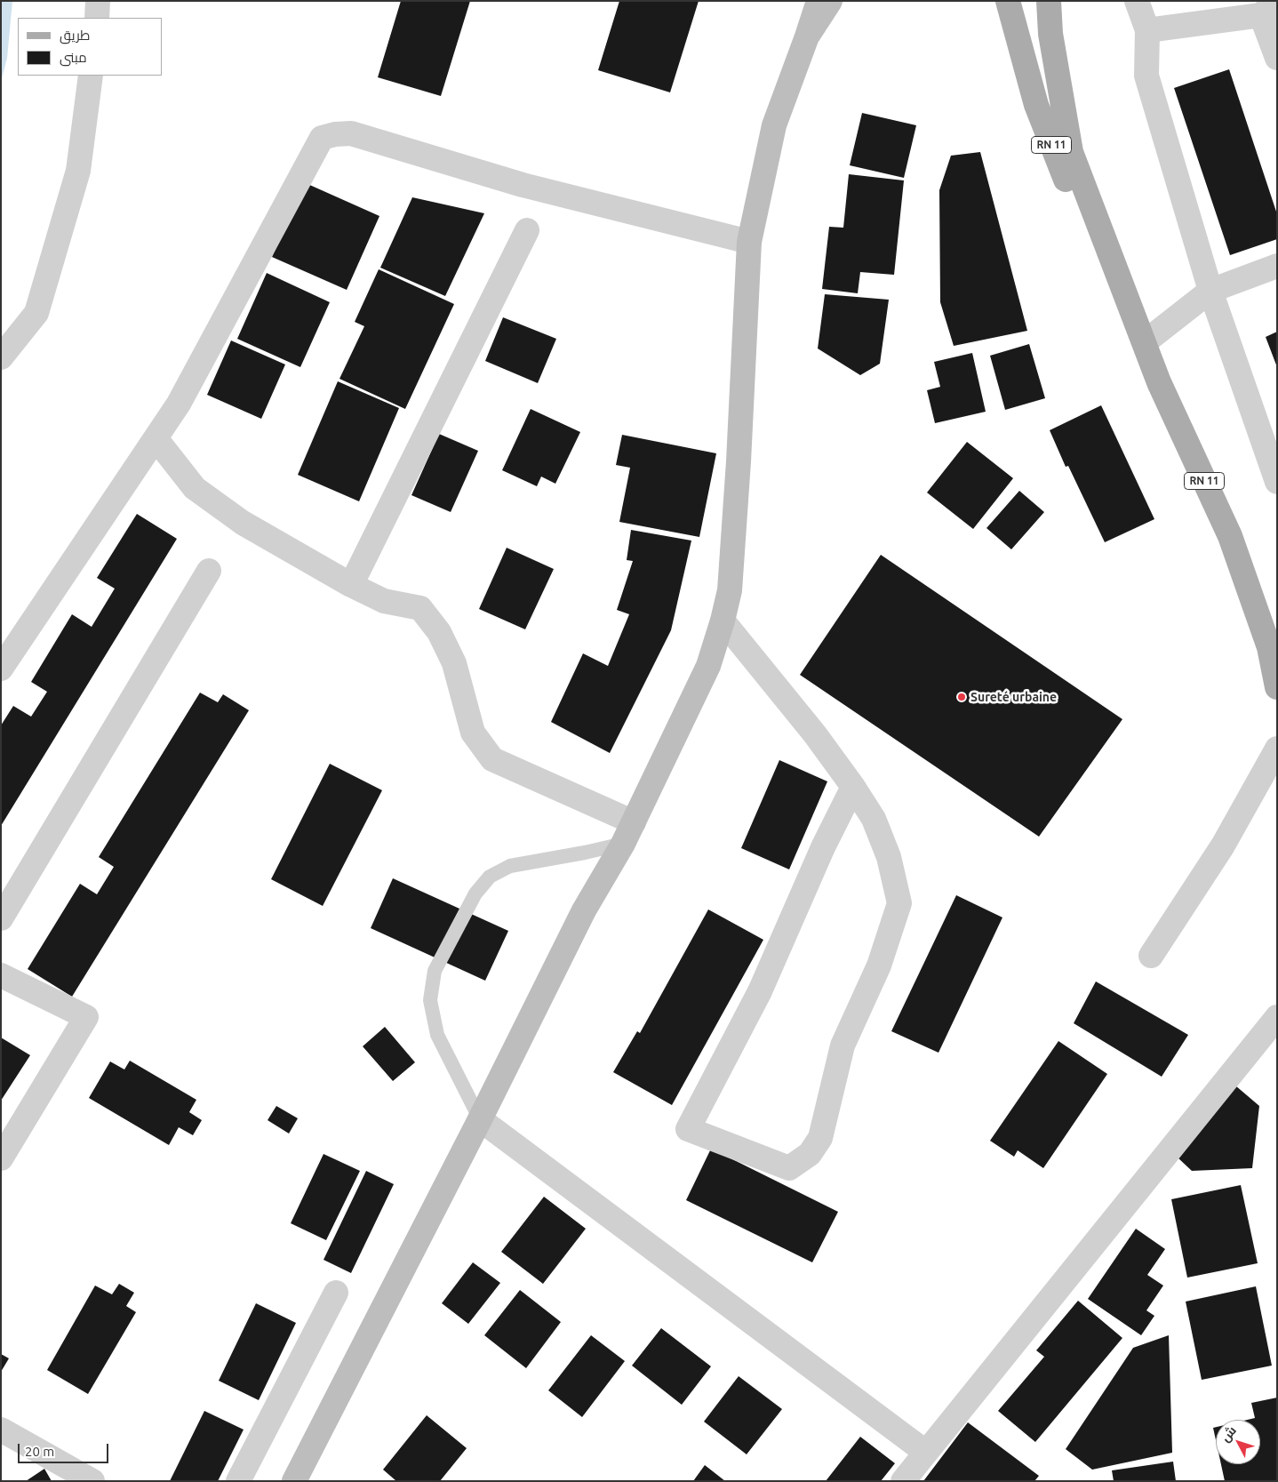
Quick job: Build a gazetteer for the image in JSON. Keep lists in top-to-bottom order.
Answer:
{
  "streets": {
    "main road": ["RN 11"]
  },
  "places": ["Sureté urbaine"],
  "legend": ["طريق", "مبنى"],
  "scale_bar": "20 m",
  "north": "top left"
}
